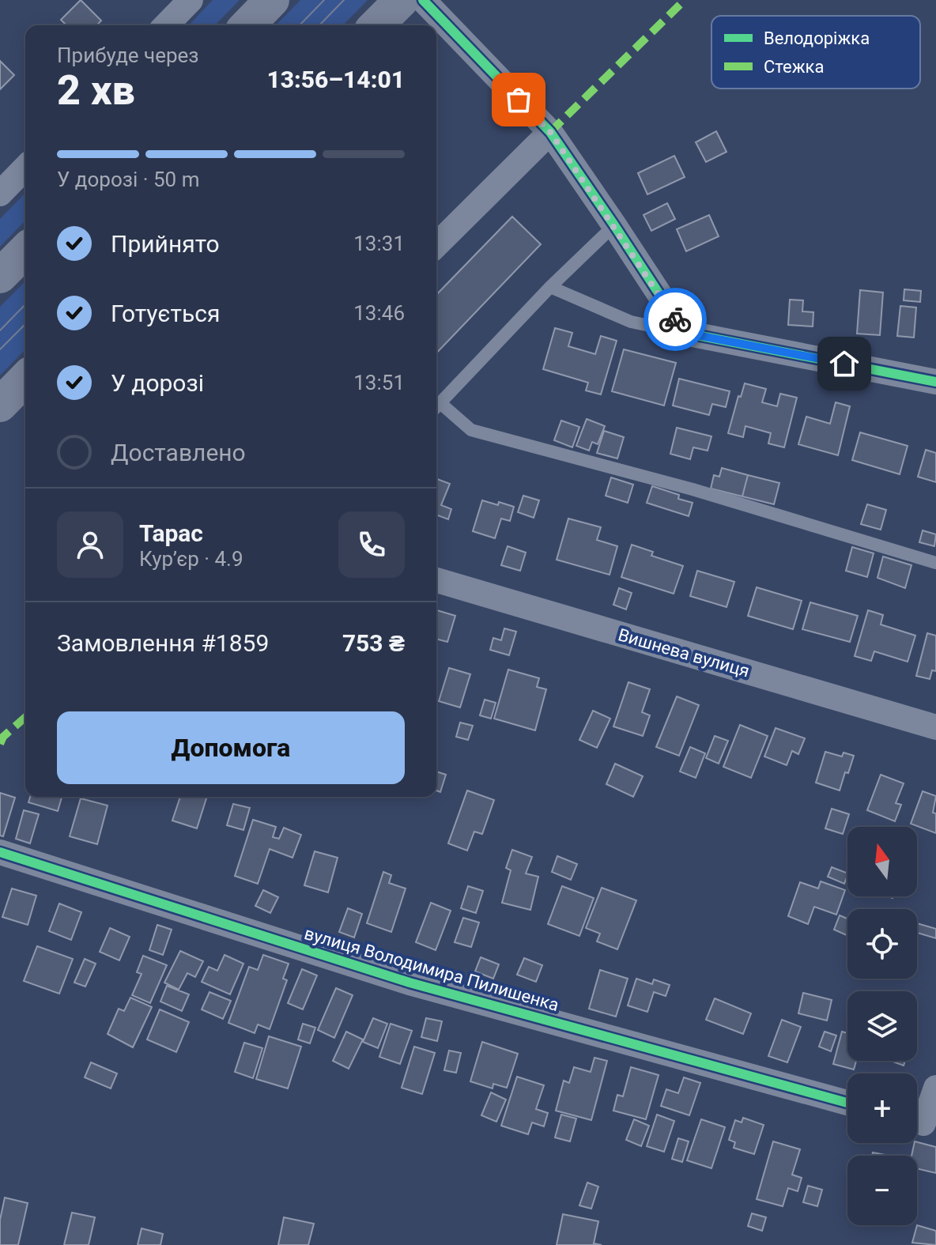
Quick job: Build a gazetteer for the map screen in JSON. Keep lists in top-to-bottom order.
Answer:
{
  "streets": {
    "street": ["Вишнева вулиця", "вулиця Володимира Пилишенка"]
  },
  "legend": ["Велодоріжка", "Стежка"],
  "north": "top",
  "page": {
    "heading": ["2 хв", "Прибуде через", "13:56–14:01"],
    "panel": [
      "Тарас",
      "Кур’єр · 4.9",
      "Замовлення #1859",
      "753 ₴"
    ],
    "bar": "У дорозі · 50 m",
    "list": [
      ["Прийнято", "13:31"],
      ["Готується", "13:46"],
      ["У дорозі", "13:51"],
      "Доставлено"
    ],
    "buttons": "Допомога",
    "map_buttons": ["+", "−"]
  }
}
